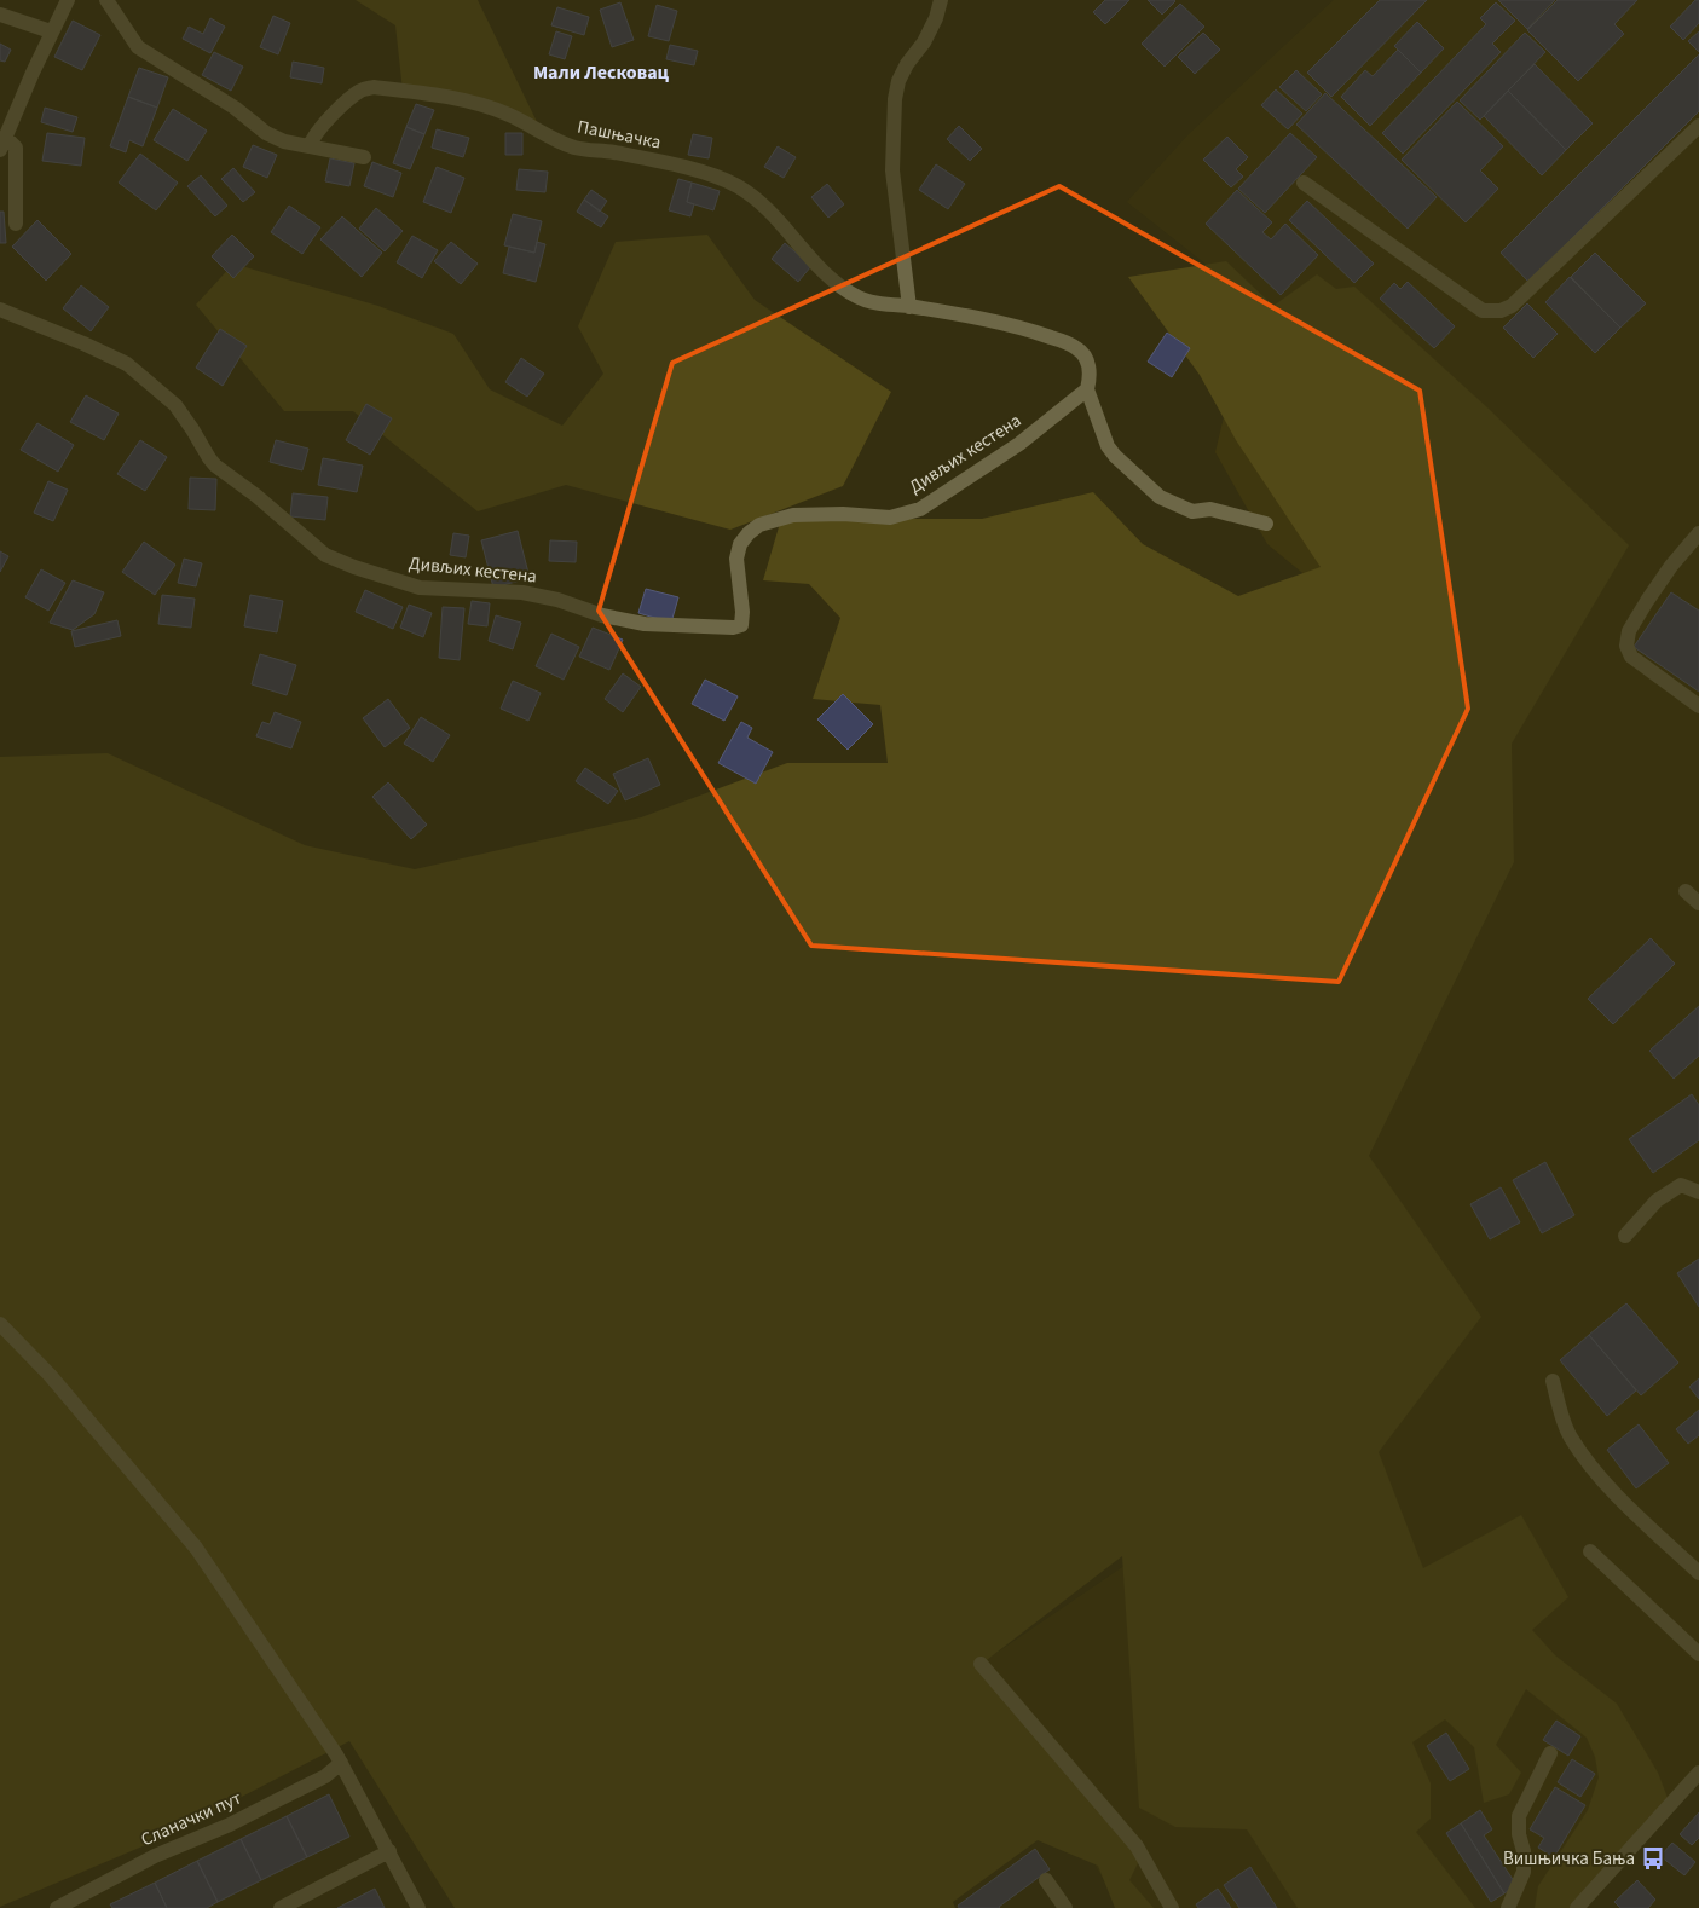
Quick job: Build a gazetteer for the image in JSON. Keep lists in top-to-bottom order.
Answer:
{
  "streets": {
    "street": ["Пашњачка", "Дивљих кестена", "Сланачки пут"]
  },
  "districts": ["Мали Лесковац"],
  "places": {
    "bus stop": ["Вишњичка Бања"]
  }
}
